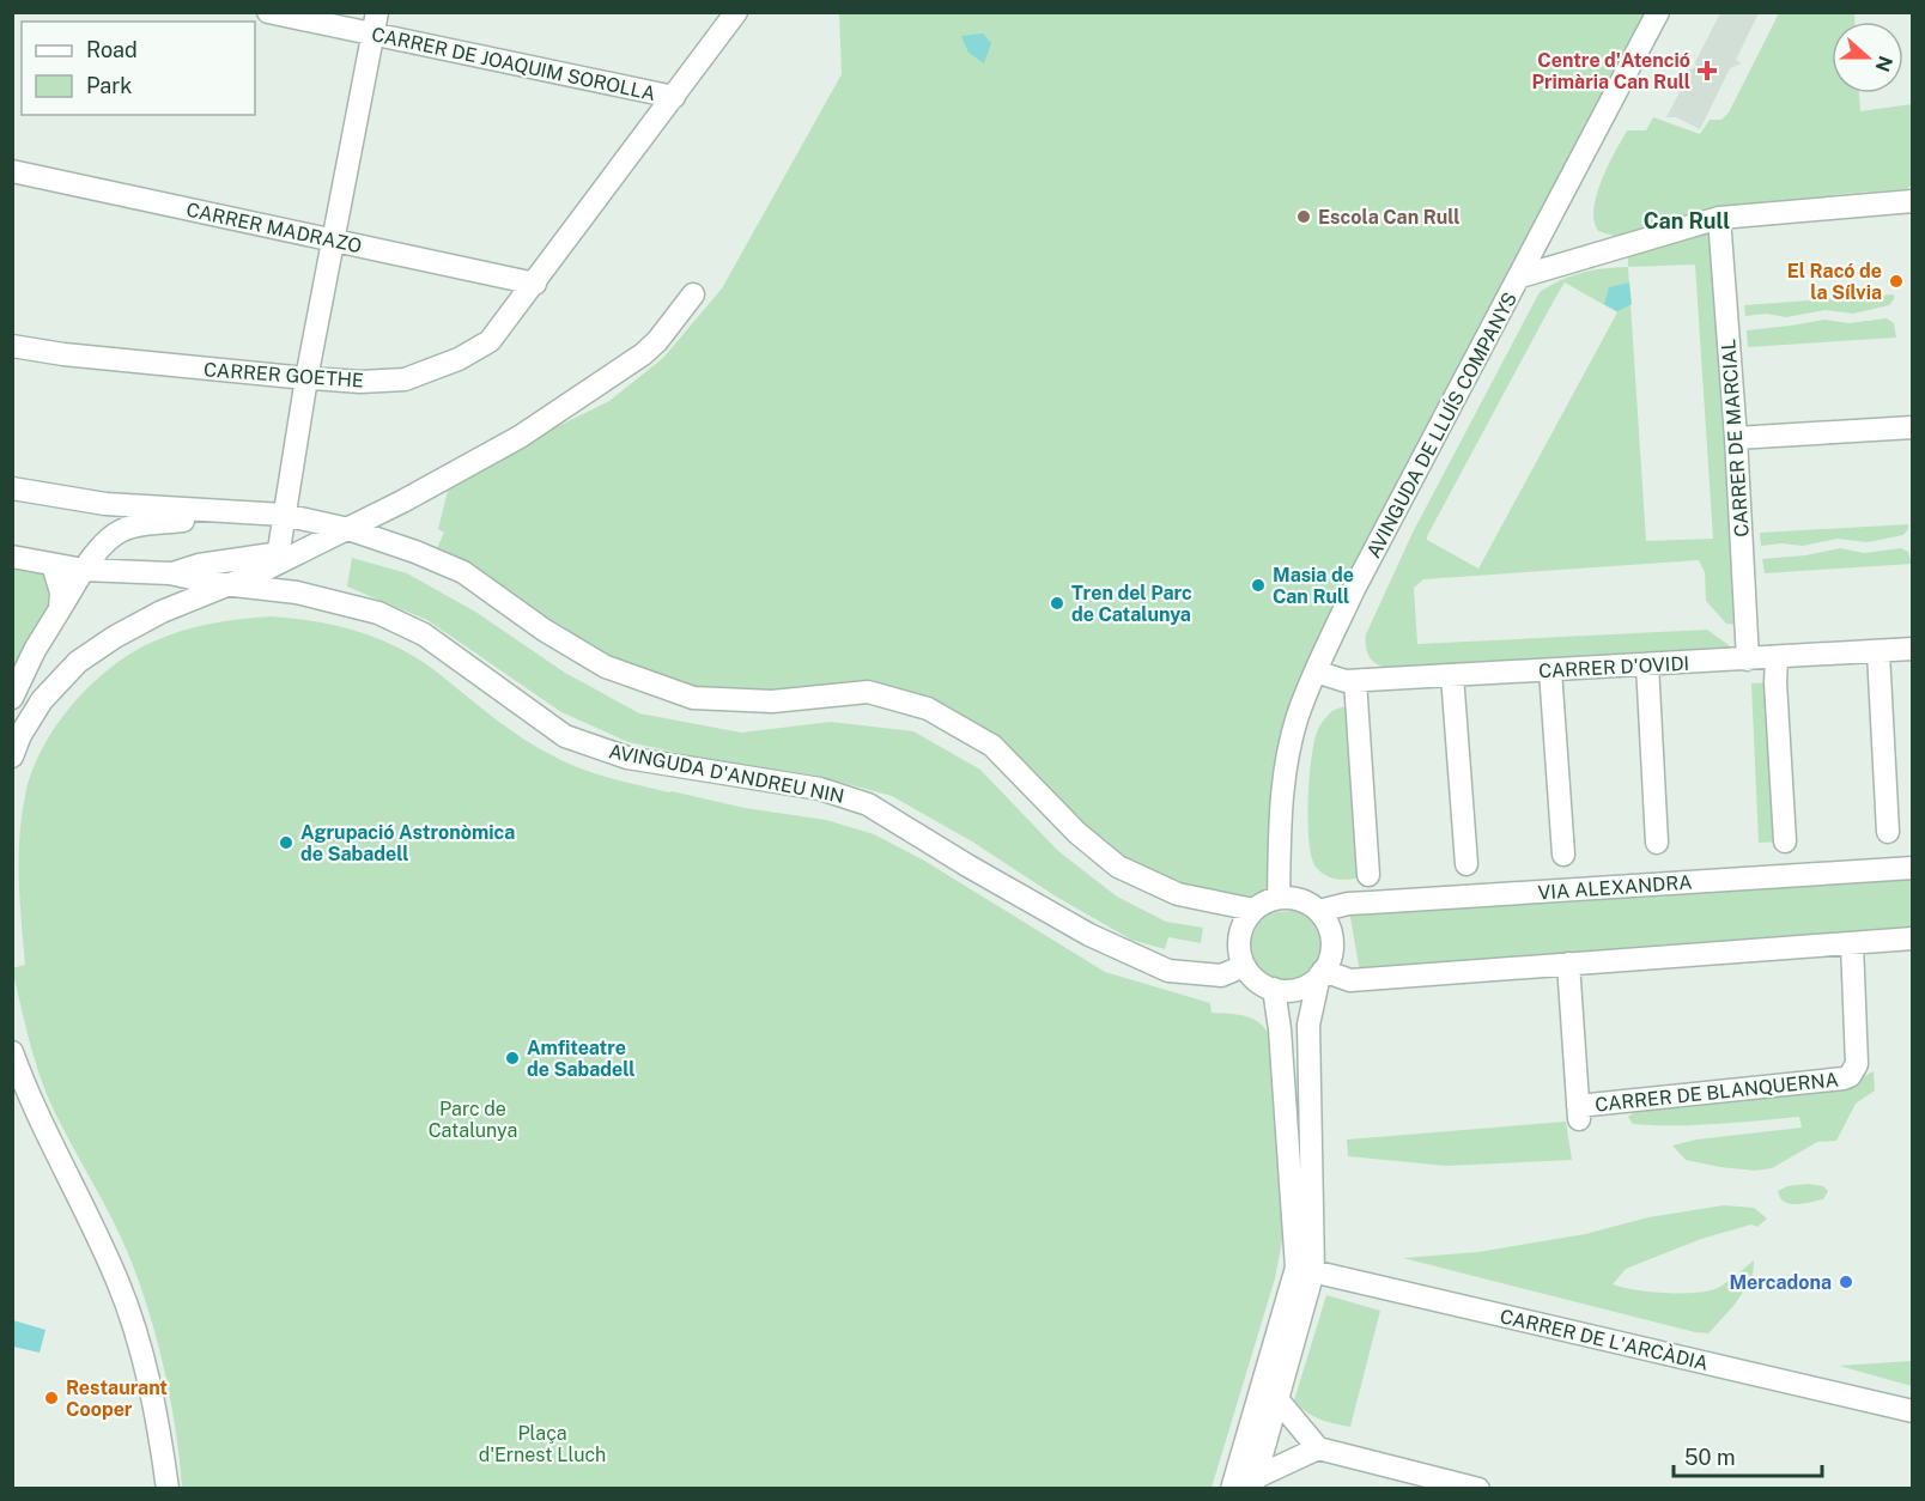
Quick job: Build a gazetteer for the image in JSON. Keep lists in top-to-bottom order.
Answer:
{
  "streets": {
    "street": [
      "CARRER DE JOAQUIM SOROLLA",
      "CARRER MADRAZO",
      "CARRER GOETHE",
      "AVINGUDA DE LLUÍS COMPANYS",
      "CARRER DE MARCIAL",
      "CARRER D'OVIDI",
      "AVINGUDA D'ANDREU NIN",
      "VIA ALEXANDRA",
      "CARRER DE BLANQUERNA",
      "CARRER DE L'ARCÀDIA"
    ]
  },
  "crossings": [
    ["CARRER DE JOAQUIM SOROLLA", "CARRER GOETHE"],
    ["CARRER MADRAZO", "CARRER GOETHE"],
    ["AVINGUDA DE LLUÍS COMPANYS", "CARRER D'OVIDI"],
    ["AVINGUDA DE LLUÍS COMPANYS", "AVINGUDA D'ANDREU NIN"],
    ["AVINGUDA DE LLUÍS COMPANYS", "VIA ALEXANDRA"],
    ["CARRER DE MARCIAL", "CARRER D'OVIDI"],
    ["AVINGUDA D'ANDREU NIN", "VIA ALEXANDRA"]
  ],
  "districts": ["Can Rull"],
  "parks": ["Parc de Catalunya", "Plaça d'Ernest Lluch"],
  "places": {
    "health": ["Centre d'Atenció Primària Can Rull"],
    "other": [
      "Escola Can Rull",
      "El Racó de la Sílvia",
      "Masia de Can Rull",
      "Tren del Parc de Catalunya",
      "Agrupació Astronòmica de Sabadell",
      "Amfiteatre de Sabadell",
      "Mercadona",
      "Restaurant Cooper"
    ]
  },
  "legend": ["Road", "Park"],
  "scale_bar": "50 m",
  "north": "right"
}
